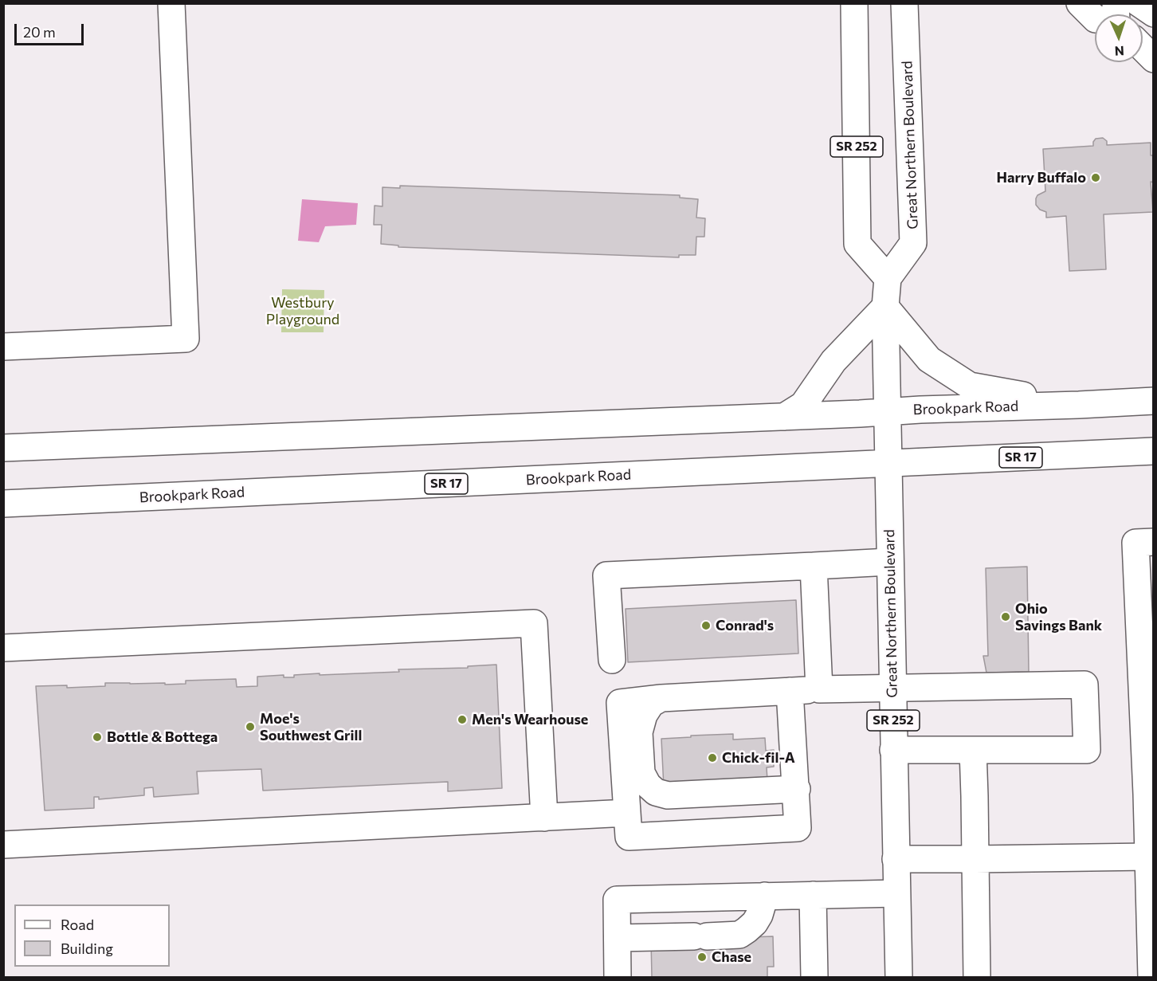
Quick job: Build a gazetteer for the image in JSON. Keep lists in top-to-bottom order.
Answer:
{
  "streets": {
    "main road": [
      "Great Northern Boulevard",
      "SR 252",
      "Brookpark Road",
      "SR 17"
    ]
  },
  "crossings": [
    ["Great Northern Boulevard", "SR 252"],
    ["Great Northern Boulevard", "Brookpark Road"]
  ],
  "parks": ["Westbury Playground"],
  "places": [
    "Harry Buffalo",
    "Ohio Savings Bank",
    "Conrad's",
    "Men's Wearhouse",
    "Moe's Southwest Grill",
    "Bottle & Bottega",
    "Chick-fil-A",
    "Chase"
  ],
  "legend": ["Road", "Building"],
  "scale_bar": "20 m",
  "north": "bottom"
}
